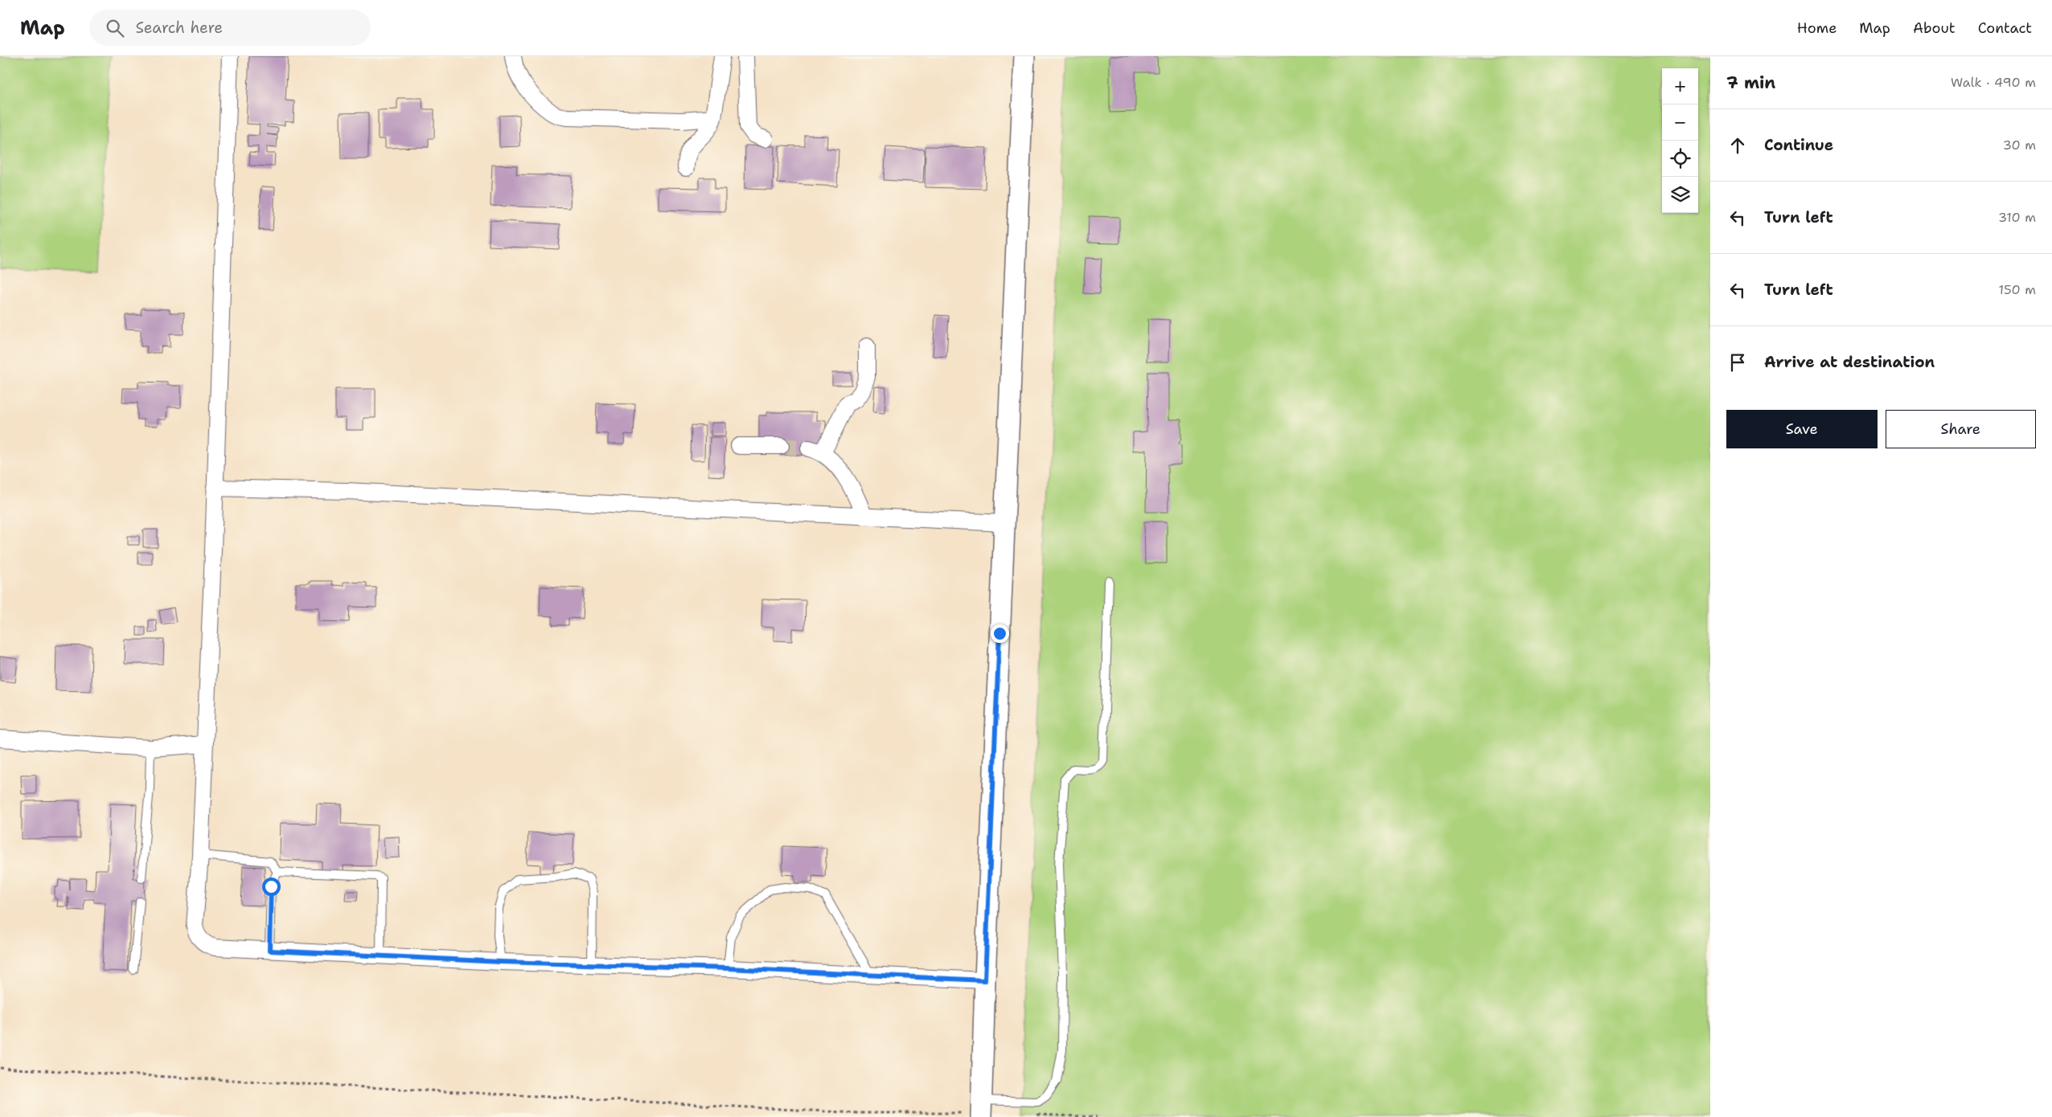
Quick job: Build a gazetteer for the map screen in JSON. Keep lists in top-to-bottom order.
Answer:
{
  "page": {
    "header": "Map",
    "search": "Search here",
    "nav": [
      "Home",
      "Map",
      "About",
      "Contact"
    ],
    "heading": ["7 min", "Walk · 490 m"],
    "map_buttons": ["+", "−"],
    "list": [
      ["Continue", "30 m"],
      ["Turn left", "310 m"],
      ["Turn left", "150 m"],
      "Arrive at destination"
    ],
    "buttons": ["Save", "Share"]
  }
}
